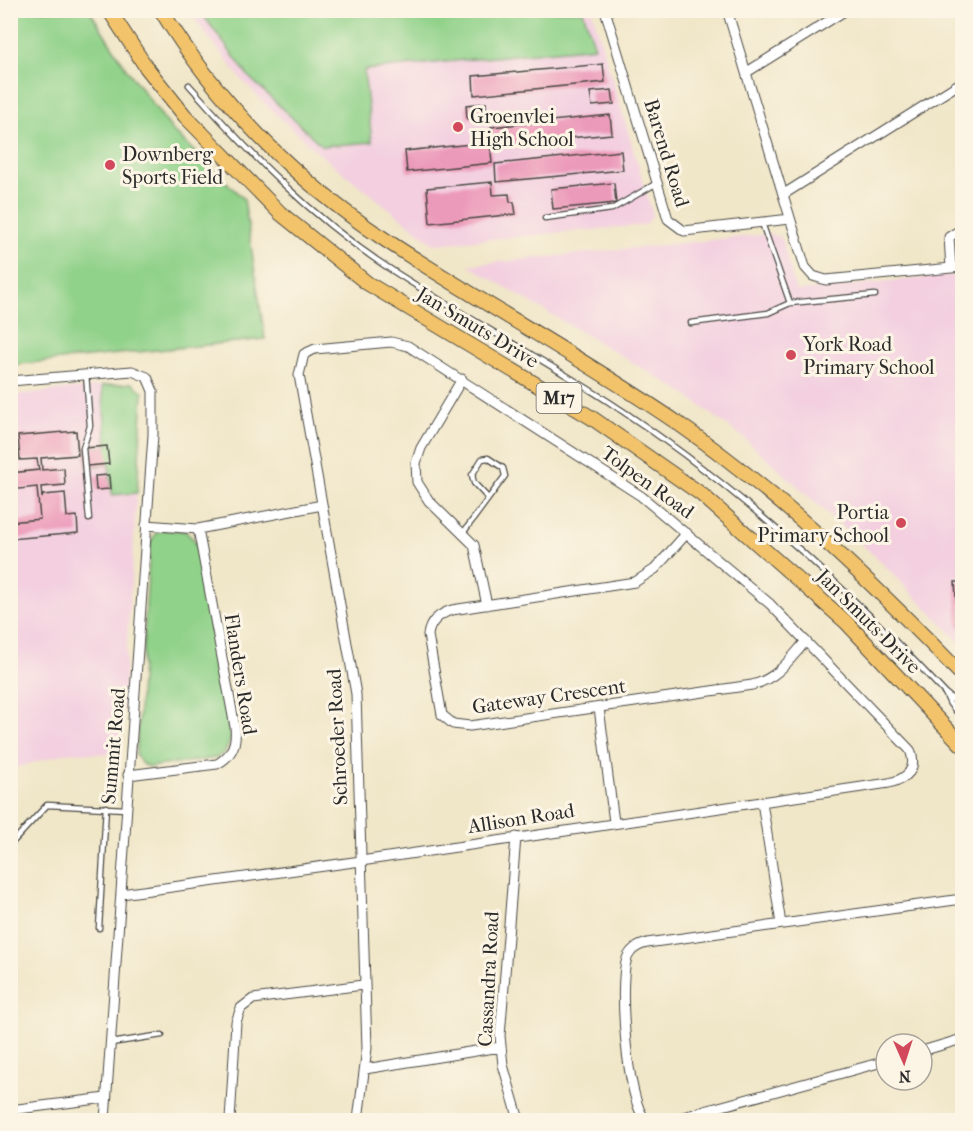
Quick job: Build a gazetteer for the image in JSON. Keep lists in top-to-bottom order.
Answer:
{
  "streets": {
    "main road": ["Jan Smuts Drive", "M17"],
    "street": [
      "Barend Road",
      "Tolpen Road",
      "Flanders Road",
      "Gateway Crescent",
      "Schroeder Road",
      "Summit Road",
      "Allison Road",
      "Cassandra Road"
    ]
  },
  "crossings": [
    ["Tolpen Road", "Gateway Crescent"],
    ["Tolpen Road", "Schroeder Road"],
    ["Tolpen Road", "Allison Road"],
    ["Flanders Road", "Summit Road"],
    ["Schroeder Road", "Allison Road"],
    ["Summit Road", "Allison Road"],
    ["Allison Road", "Cassandra Road"]
  ],
  "places": [
    "Groenvlei High School",
    "Downberg Sports Field",
    "York Road Primary School",
    "Portia Primary School"
  ],
  "north": "bottom"
}
